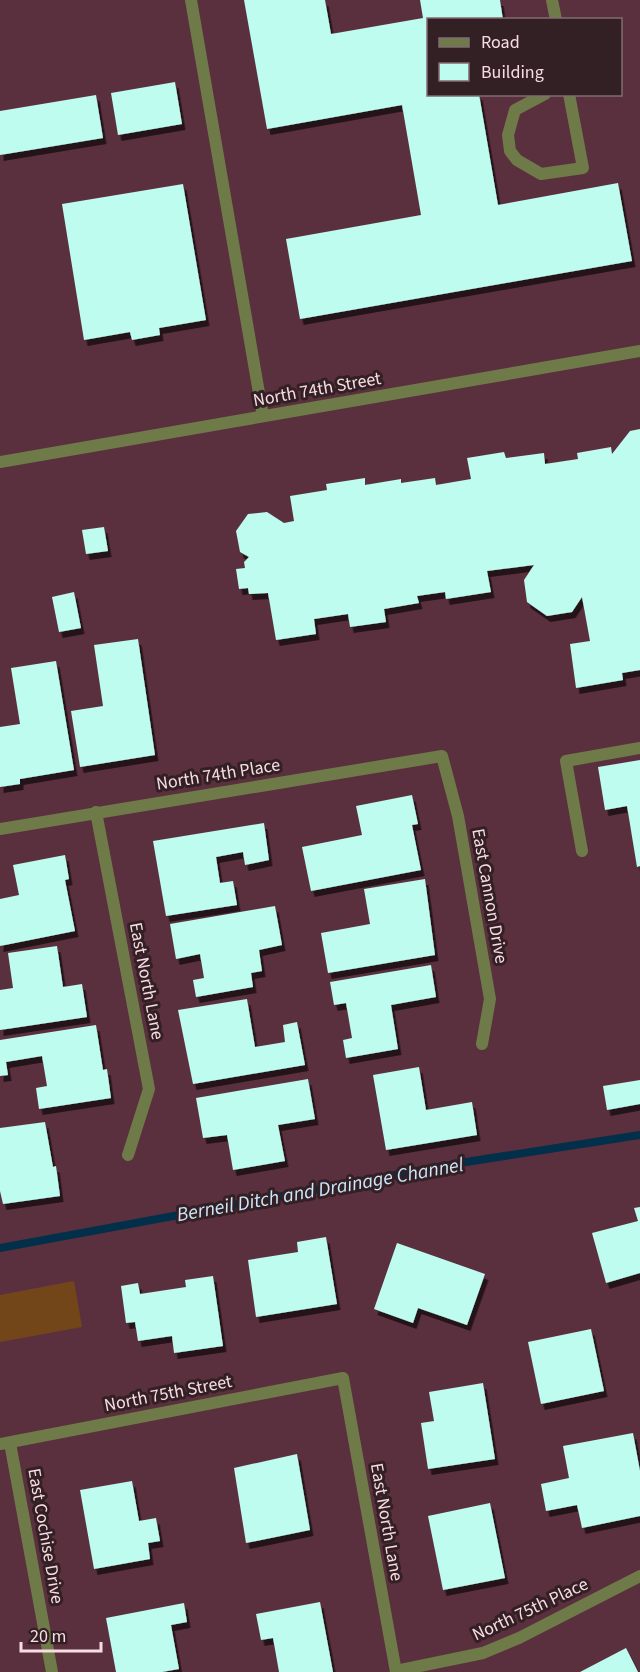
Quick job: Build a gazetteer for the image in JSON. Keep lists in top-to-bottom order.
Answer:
{
  "streets": {
    "street": [
      "North 74th Street",
      "North 74th Place",
      "East Cannon Drive",
      "East North Lane",
      "North 75th Street",
      "East Cochise Drive",
      "North 75th Place"
    ]
  },
  "crossings": [
    ["North 74th Place", "East Cannon Drive"],
    ["North 74th Place", "East North Lane"],
    ["East North Lane", "North 75th Street"],
    ["East North Lane", "North 75th Place"],
    ["North 75th Street", "East Cochise Drive"]
  ],
  "water": ["Berneil Ditch and Drainage Channel"],
  "legend": ["Road", "Building"],
  "scale_bar": "20 m"
}
